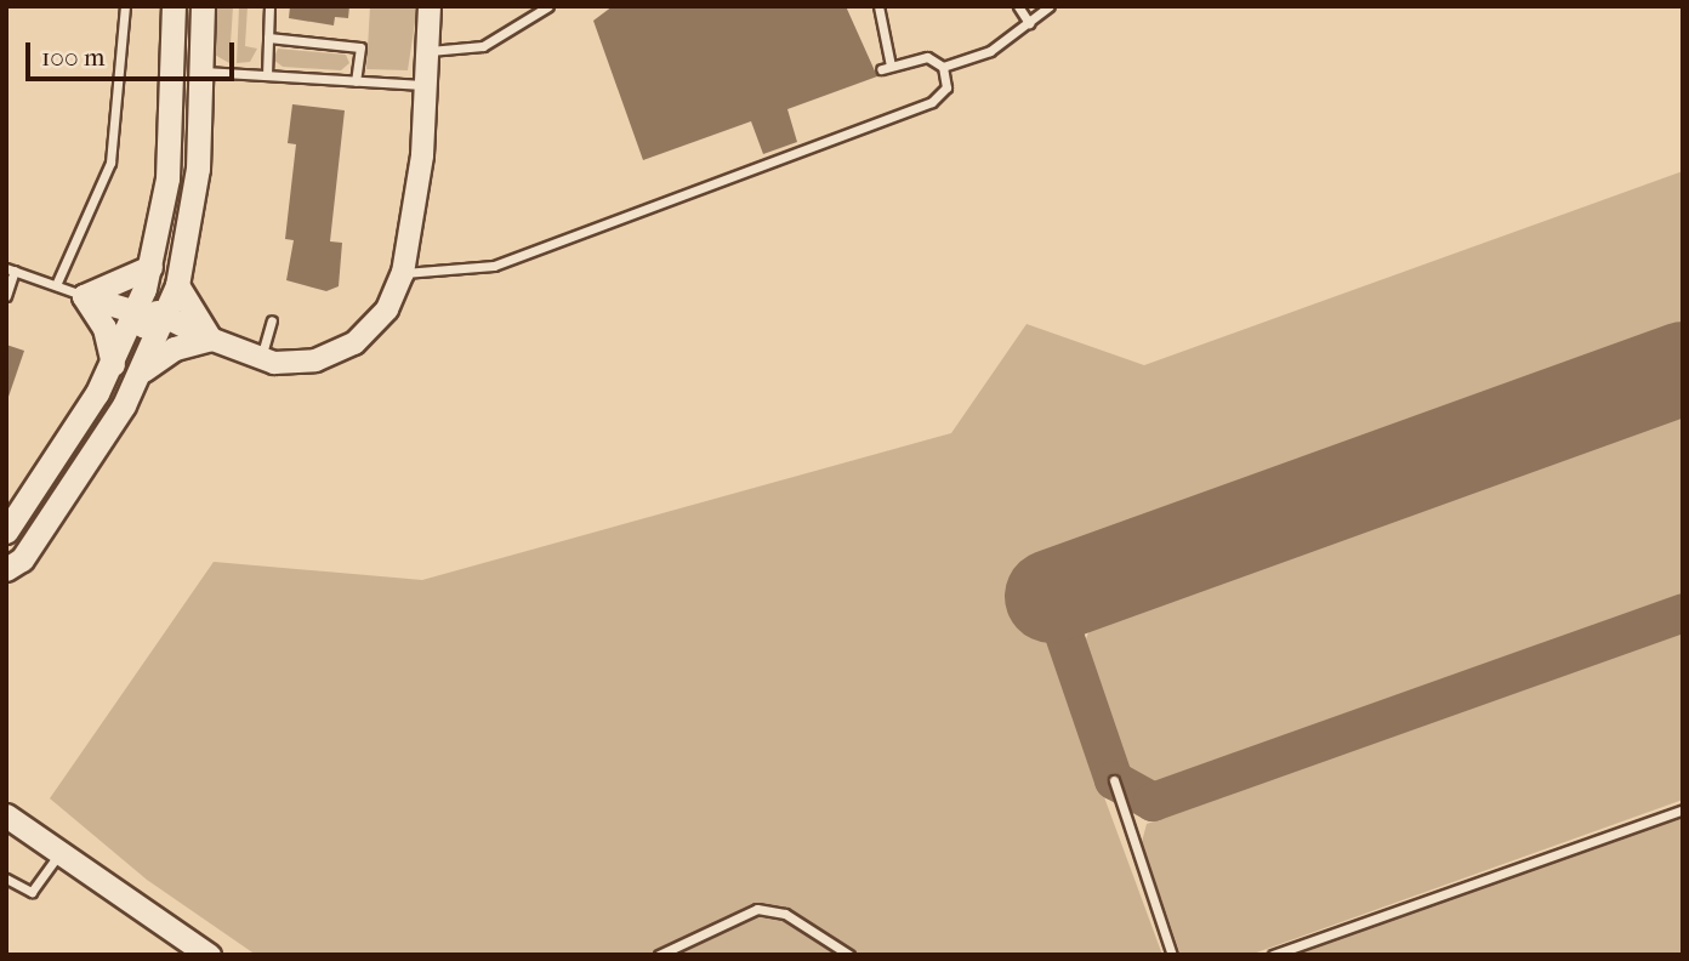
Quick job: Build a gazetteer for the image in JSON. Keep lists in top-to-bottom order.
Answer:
{
  "scale_bar": "100 m"
}
